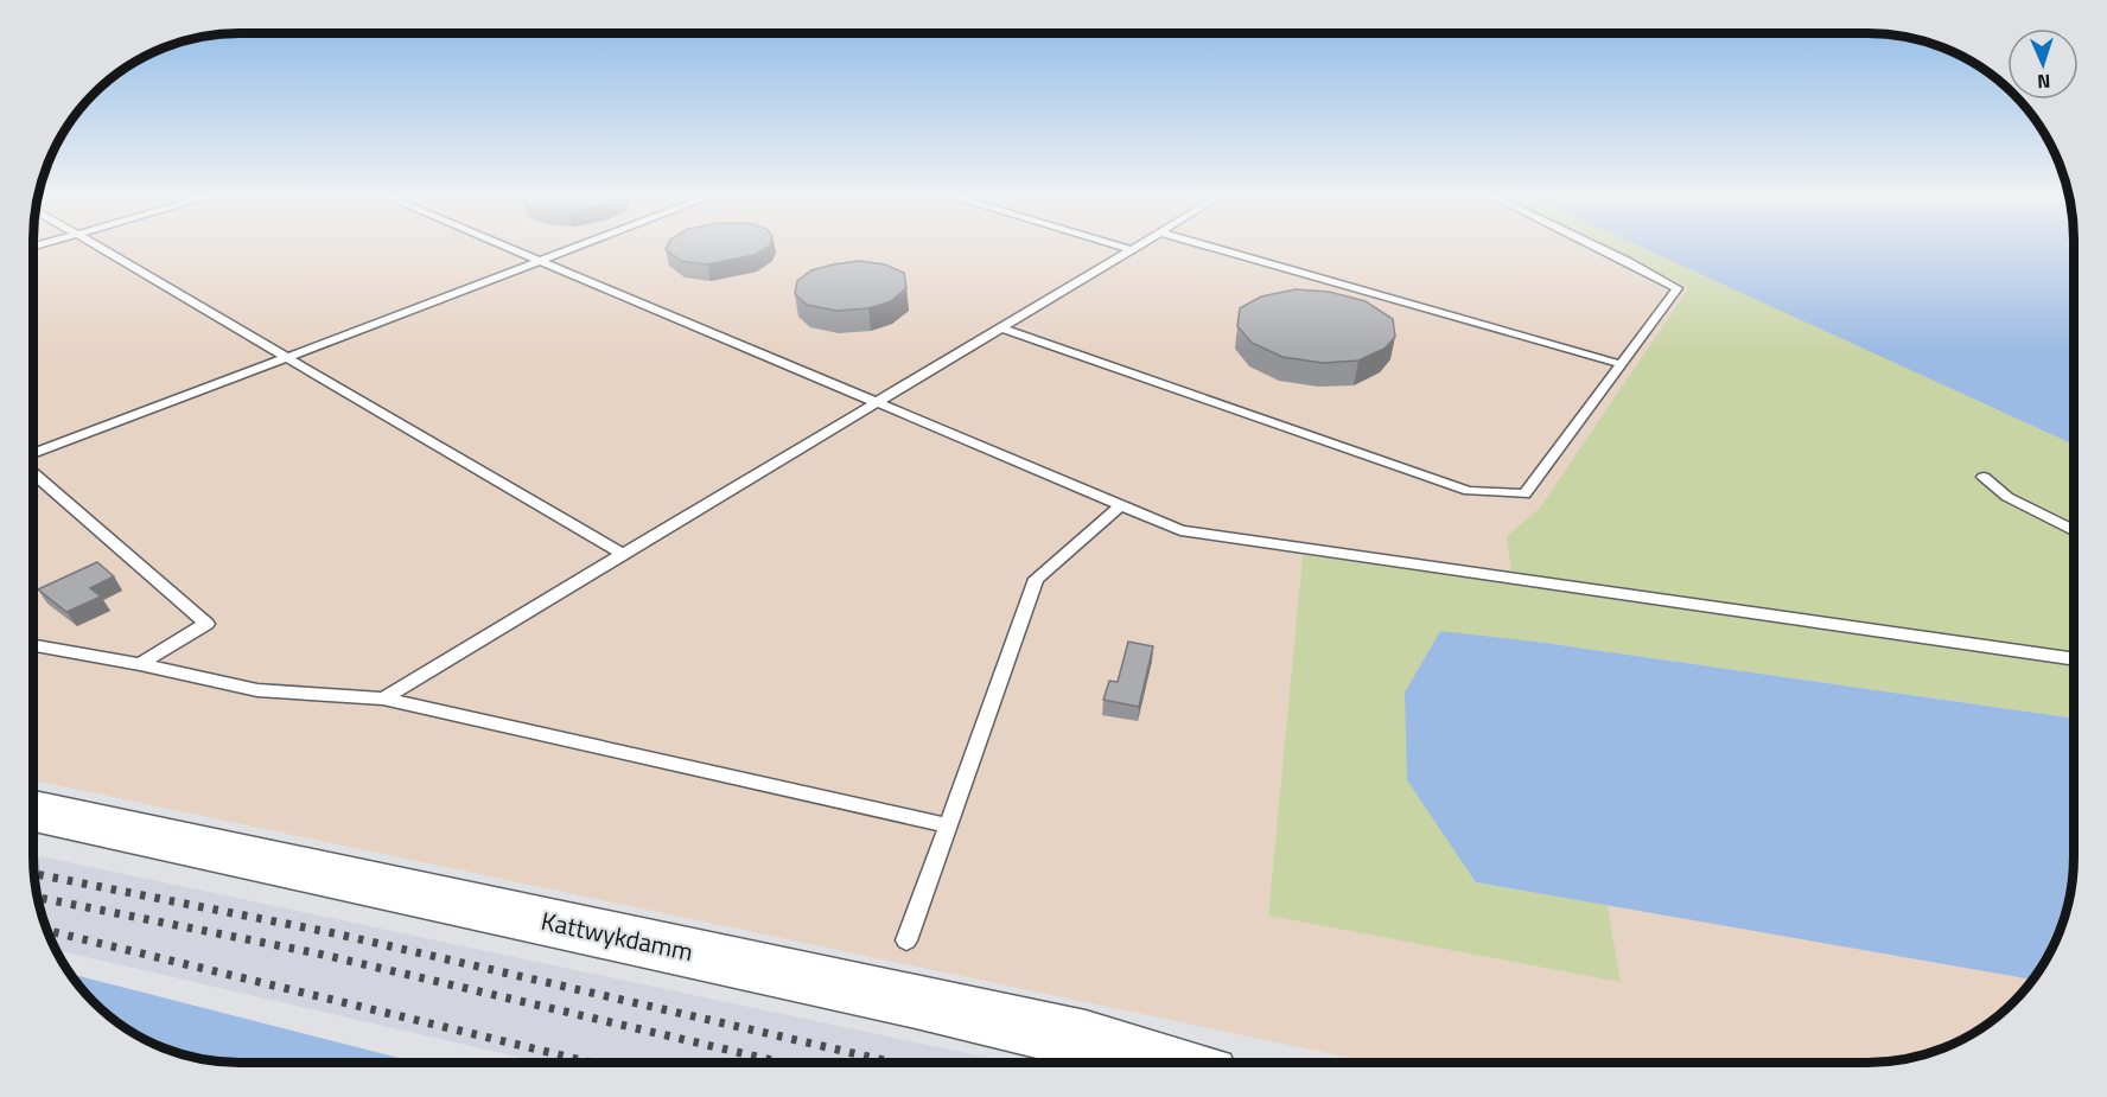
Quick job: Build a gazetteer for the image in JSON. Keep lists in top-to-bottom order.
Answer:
{
  "streets": {
    "main road": ["Kattwykdamm"]
  },
  "north": "bottom"
}
